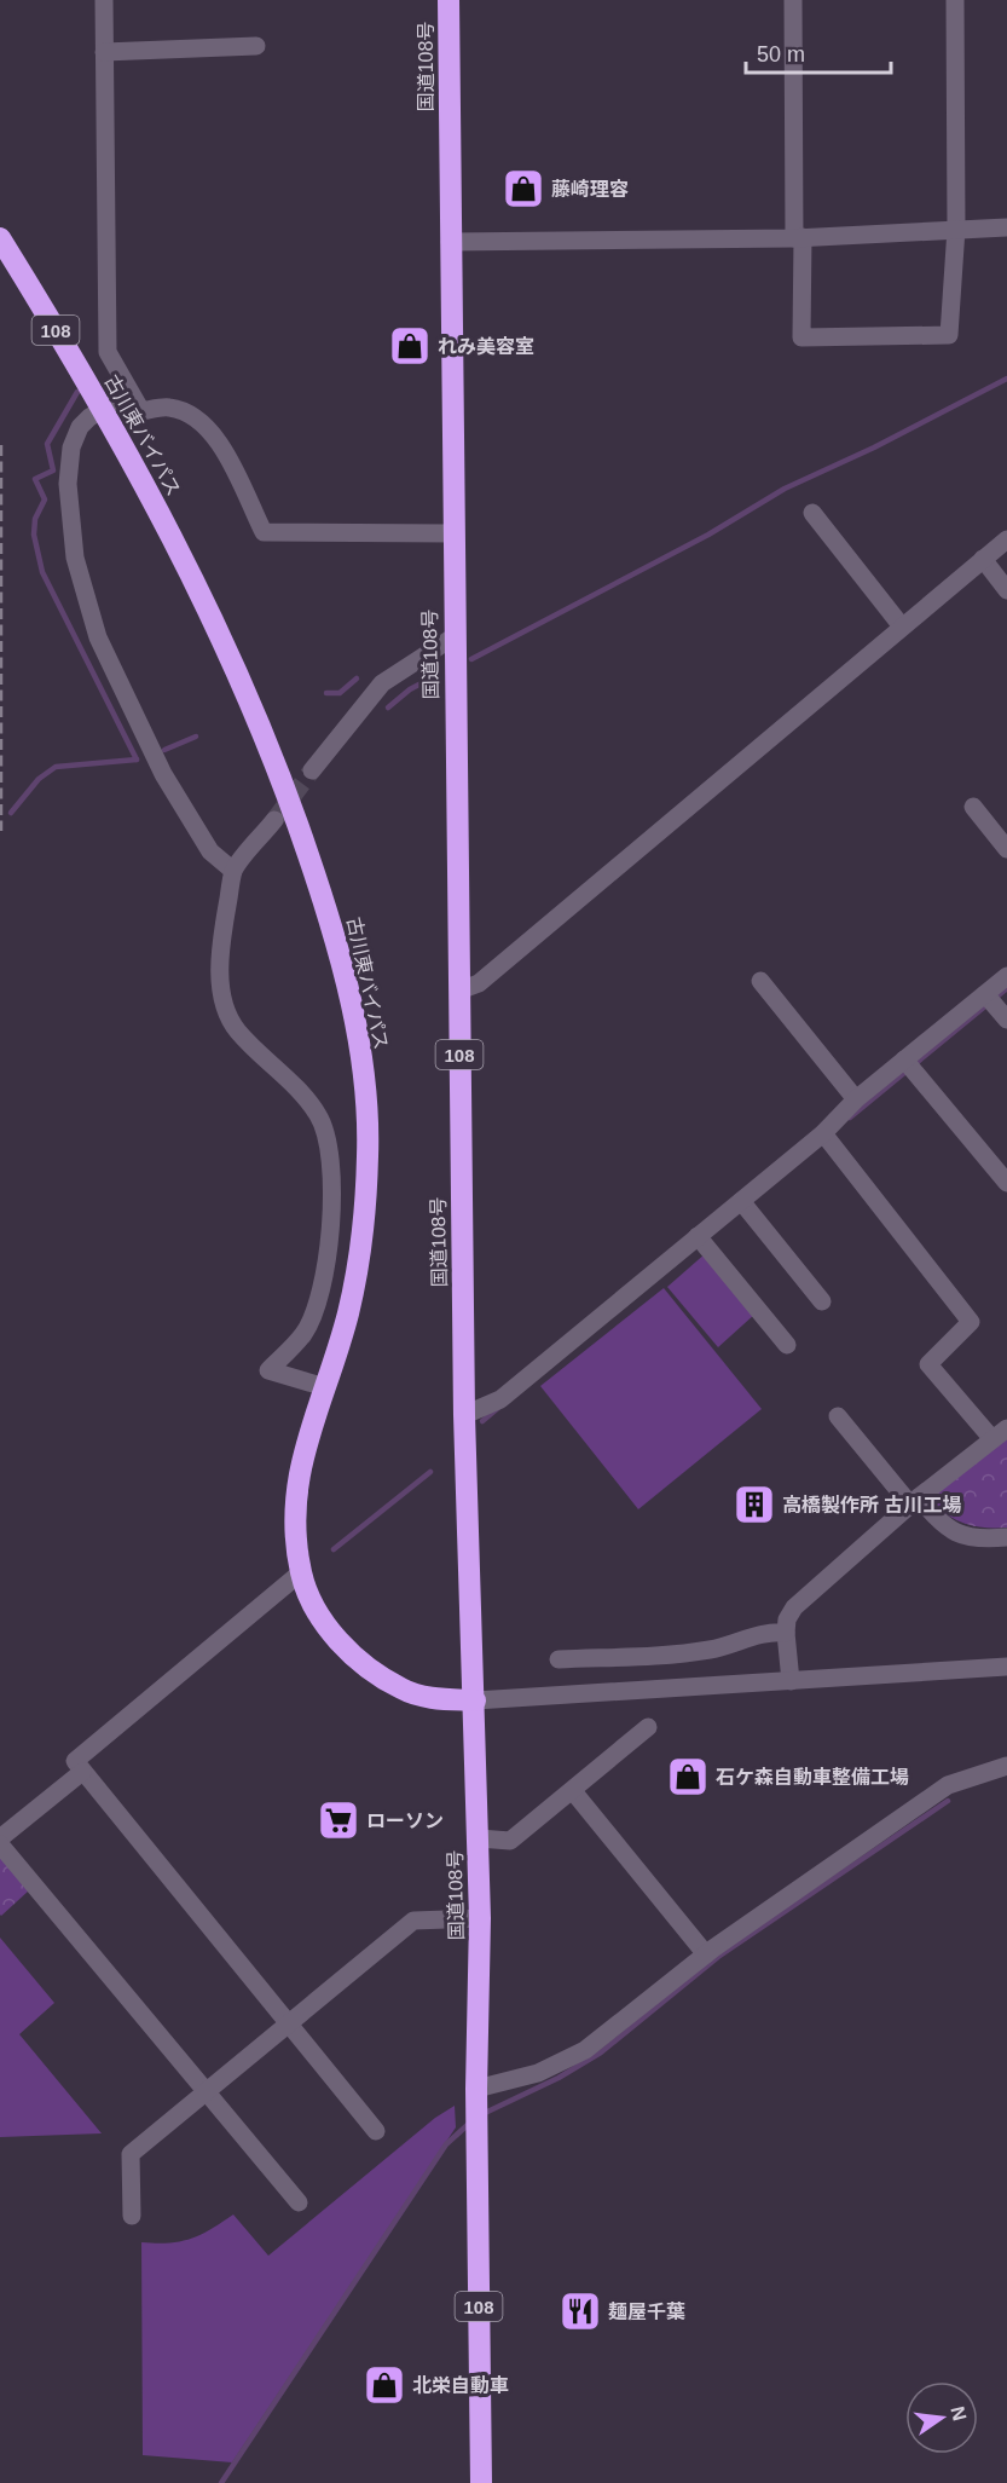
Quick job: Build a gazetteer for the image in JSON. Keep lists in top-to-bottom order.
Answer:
{
  "streets": {
    "highway": ["国道108号", "108", "古川東バイパス"]
  },
  "crossings": [
    ["国道108号", "古川東バイパス"]
  ],
  "places": {
    "shop": [
      "藤崎理容",
      "れみ美容室",
      "石ケ森自動車整備工場",
      "北栄自動車"
    ],
    "building": ["高橋製作所 古川工場"],
    "supermarket": ["ローソン"],
    "restaurant": ["麺屋千葉"]
  },
  "scale_bar": "50 m",
  "north": "right"
}
